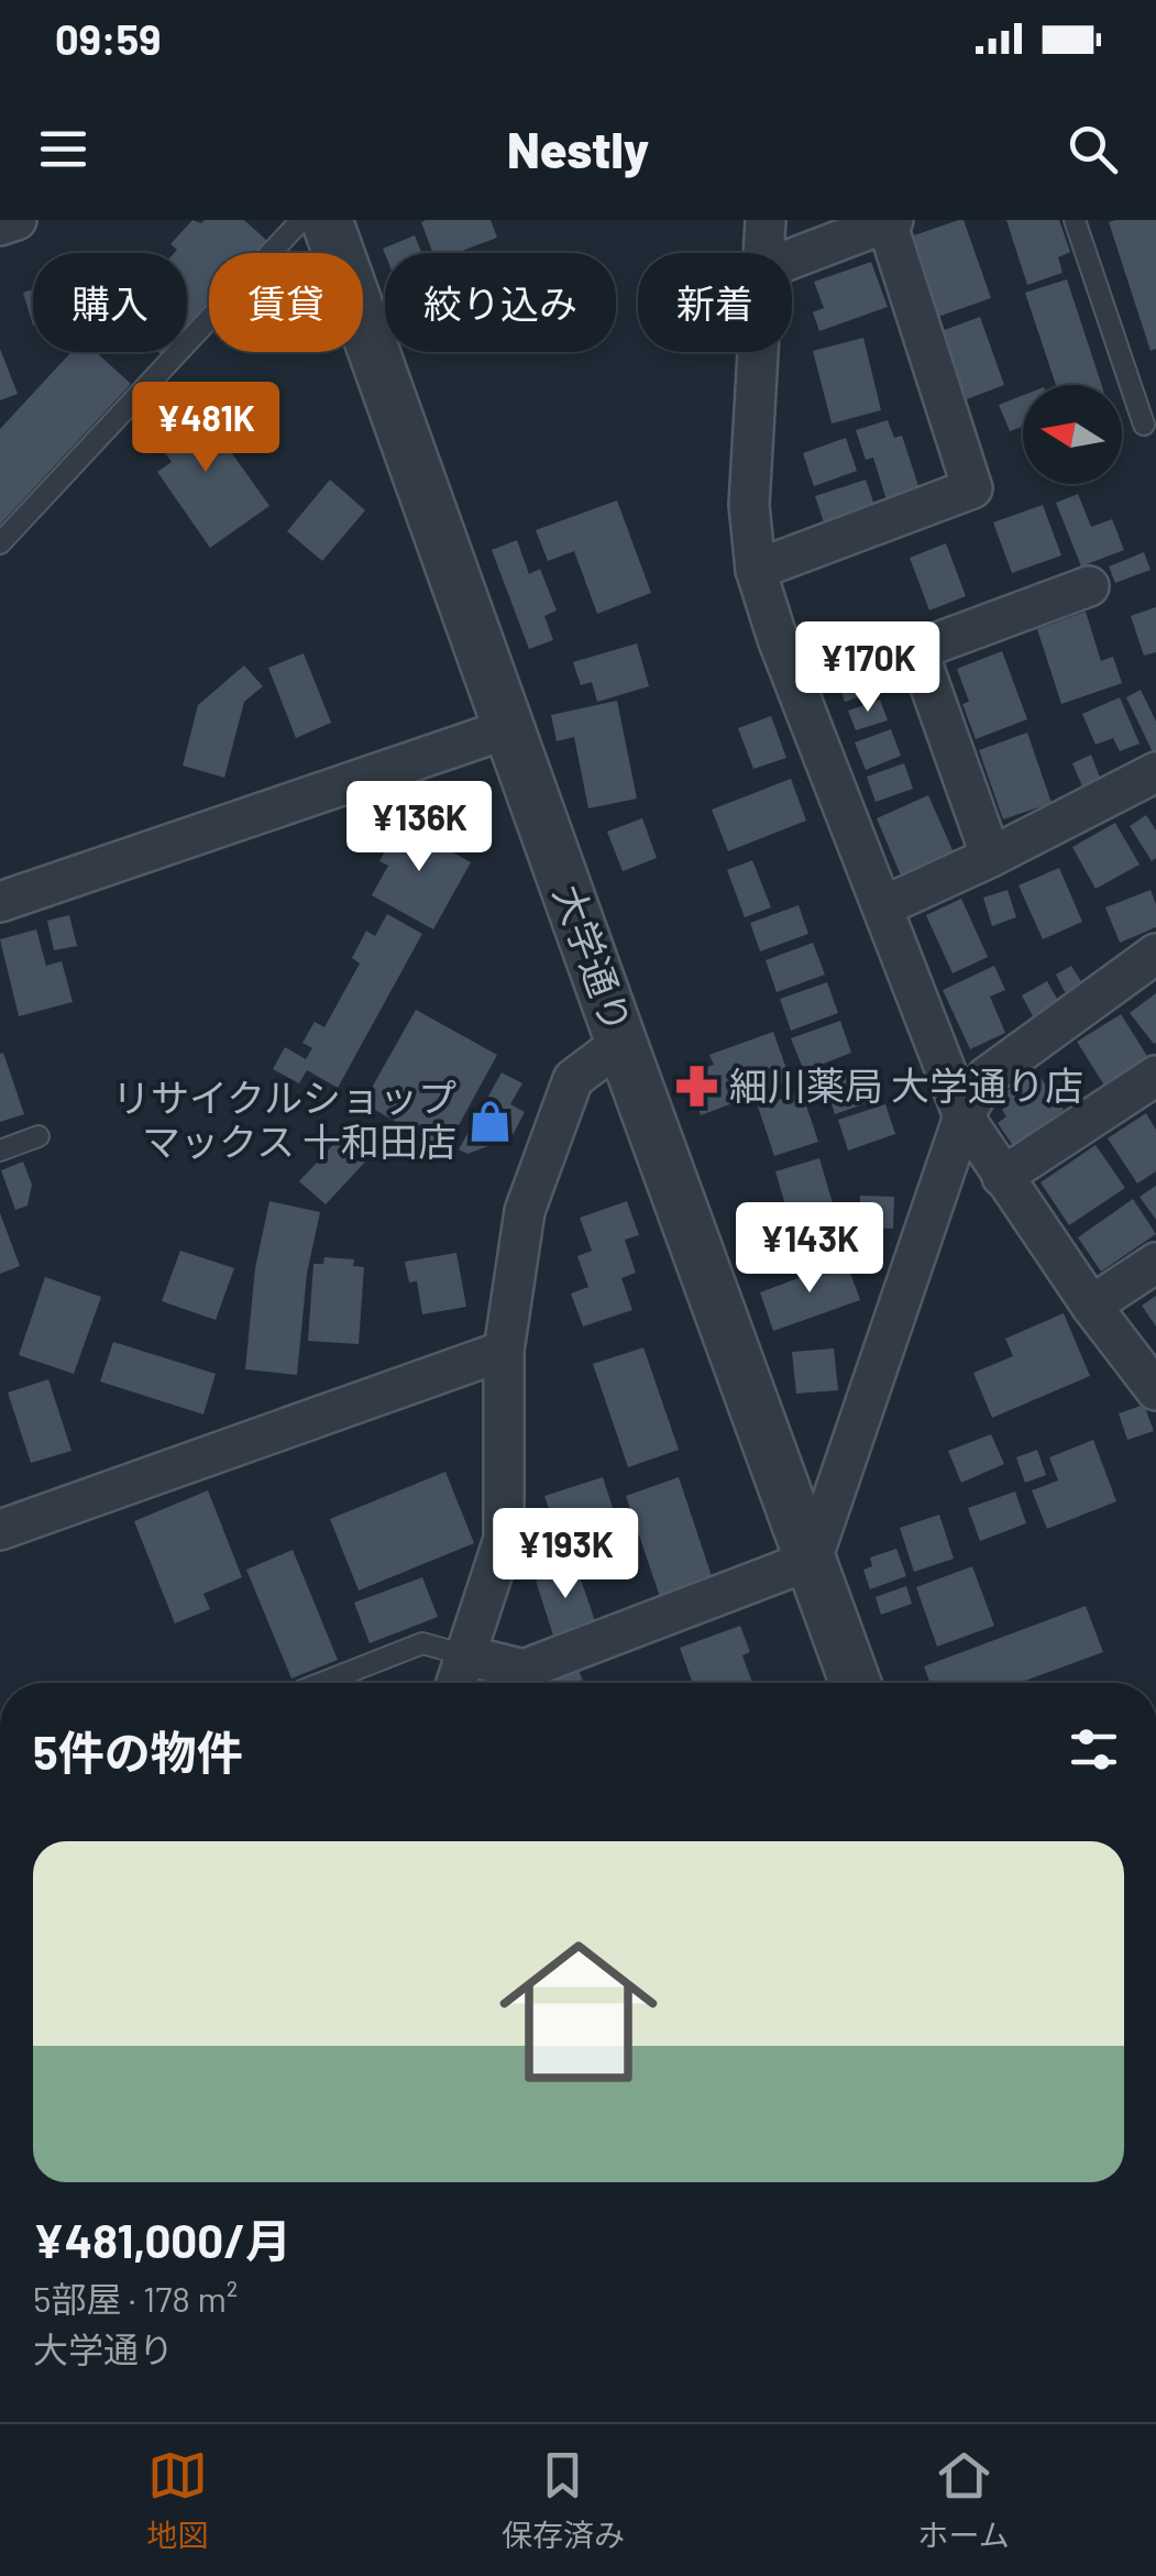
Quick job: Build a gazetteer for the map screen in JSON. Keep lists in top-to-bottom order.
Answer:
{
  "streets": {
    "street": ["大学通り"]
  },
  "places": {
    "pharmacy": ["細川薬局 大学通り店"],
    "shop": ["リサイクルショップ マックス 十和田店"]
  },
  "north": "left",
  "page": {
    "status": "09:59",
    "header": "Nestly",
    "chip": [
      "購入",
      "賃貸",
      "絞り込み",
      "新着"
    ],
    "price": [
      "¥481K",
      "¥170K",
      "¥136K",
      "¥143K",
      "¥193K"
    ],
    "heading": "5件の物件",
    "list": [
      {
        "name": "¥481,000/月",
        "note": "5部屋 · 178 m² · 大学通り"
      }
    ],
    "tabs": ["地図", "保存済み", "ホーム"]
  }
}
